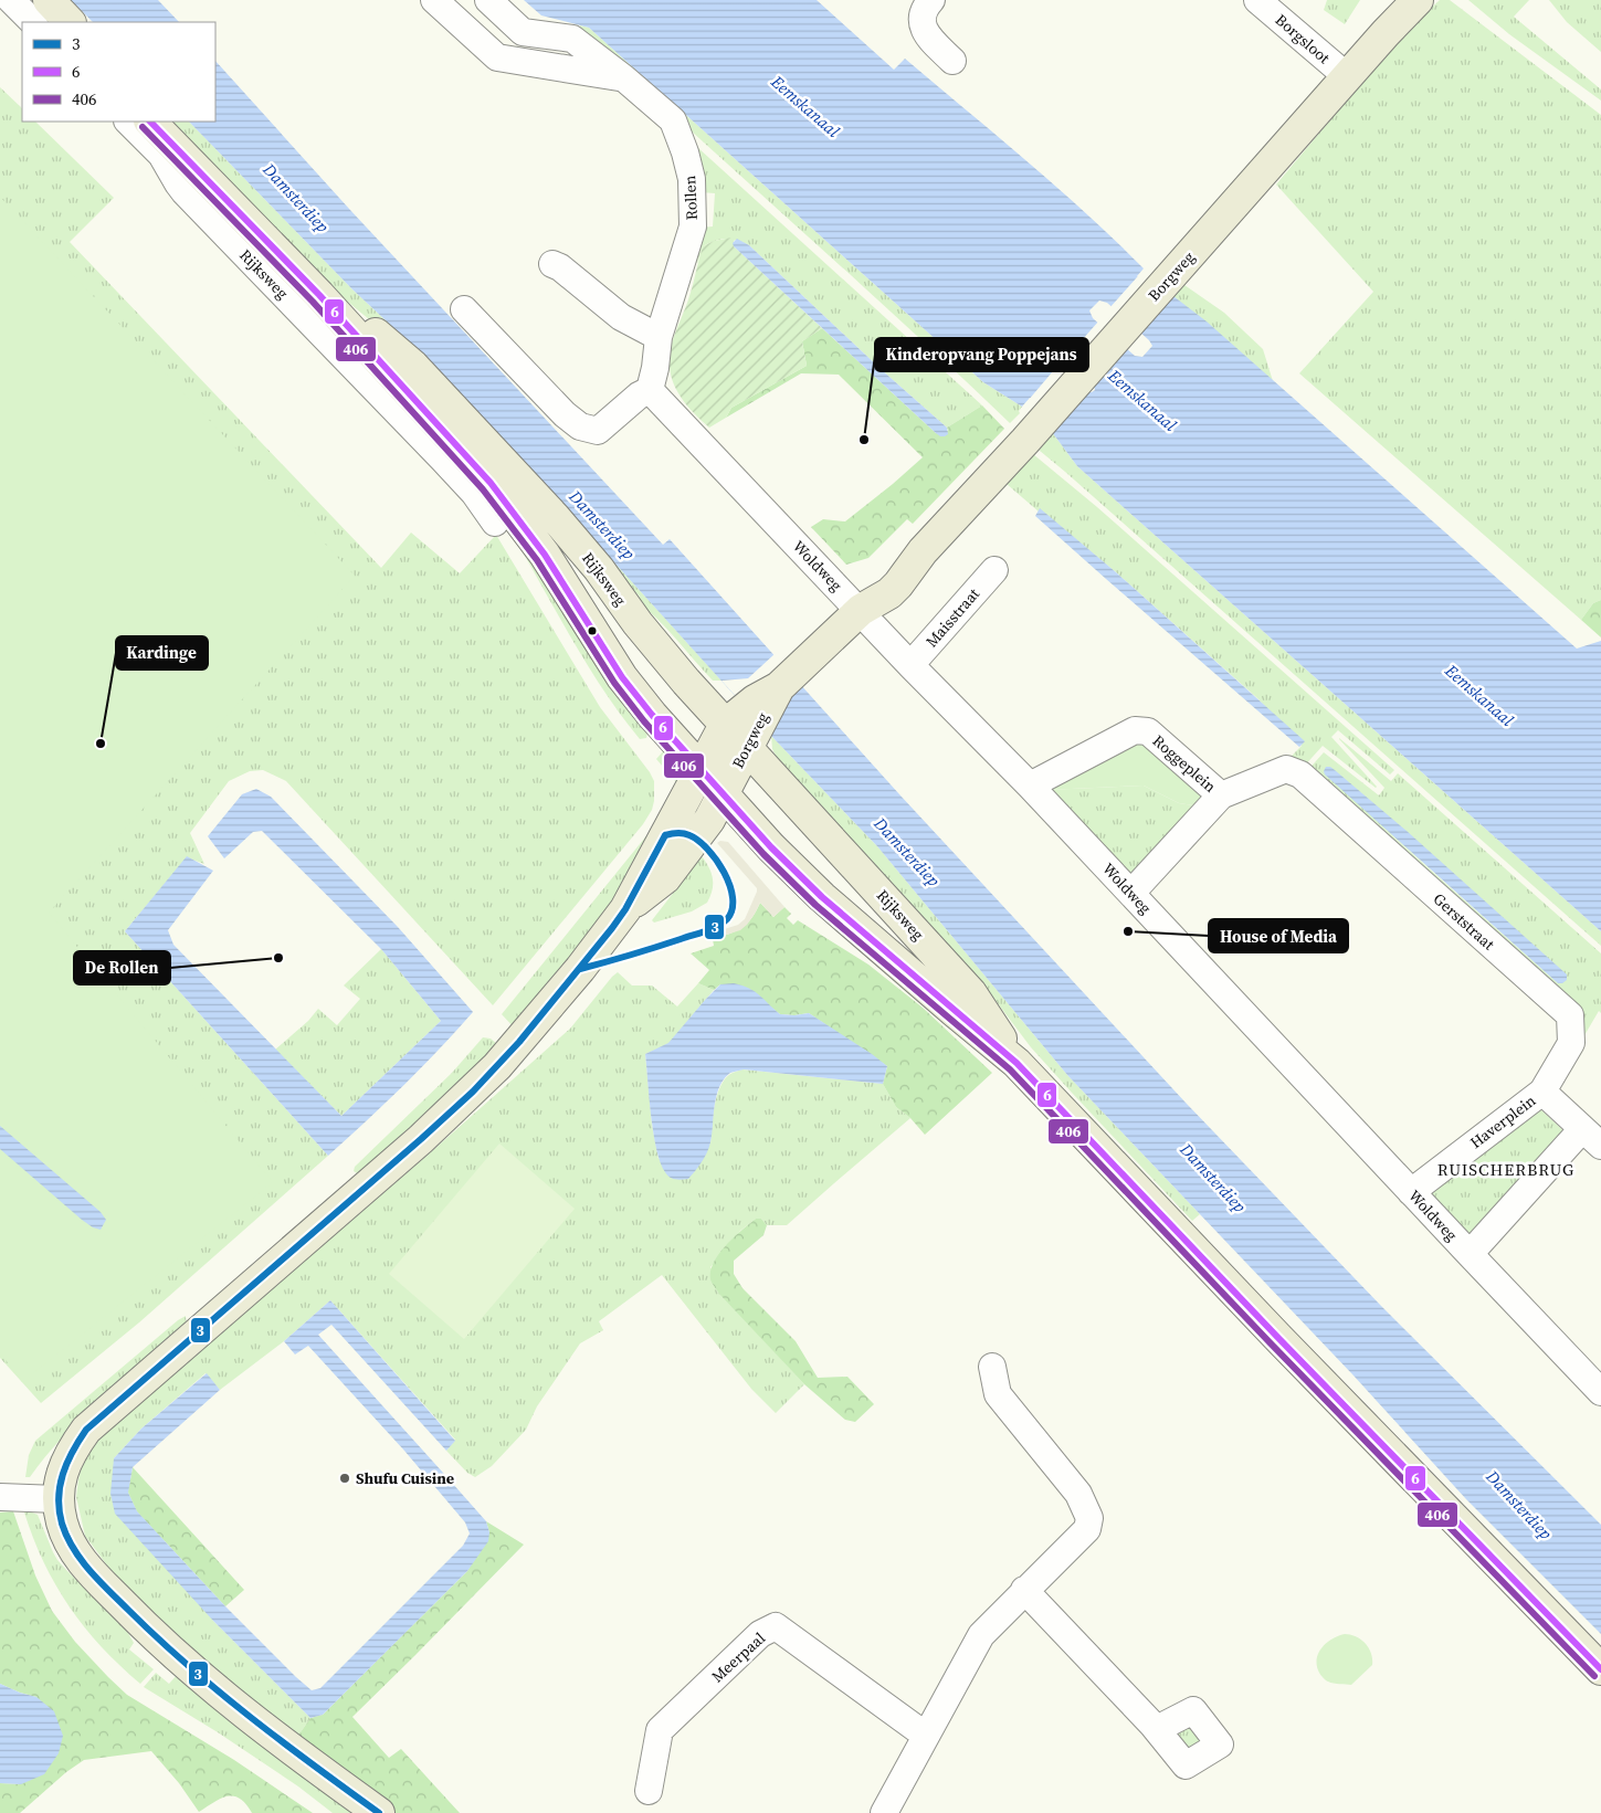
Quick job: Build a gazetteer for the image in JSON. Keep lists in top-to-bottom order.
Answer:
{
  "streets": {
    "main road": ["Rijksweg", "Borgweg"],
    "street": [
      "Borgsloot",
      "Rollen",
      "Woldweg",
      "Maisstraat",
      "Roggeplein",
      "Gerststraat",
      "Haverplein",
      "Meerpaal"
    ]
  },
  "crossings": [
    ["Borgsloot", "Borgweg"],
    ["Rijksweg", "Borgweg"],
    ["Borgweg", "Woldweg"],
    ["Woldweg", "Maisstraat"],
    ["Woldweg", "Roggeplein"],
    ["Woldweg", "Haverplein"],
    ["Roggeplein", "Gerststraat"],
    ["Gerststraat", "Haverplein"]
  ],
  "districts": ["RUISCHERBRUG"],
  "water": ["Eemskanaal", "Damsterdiep"],
  "places": [
    "Kinderopvang Poppejans",
    "Kardinge",
    "House of Media",
    "De Rollen",
    "Shufu Cuisine"
  ],
  "lines": ["transit line 6", "transit line 406", "transit line 3"],
  "legend": ["3", "6", "406"]
}
